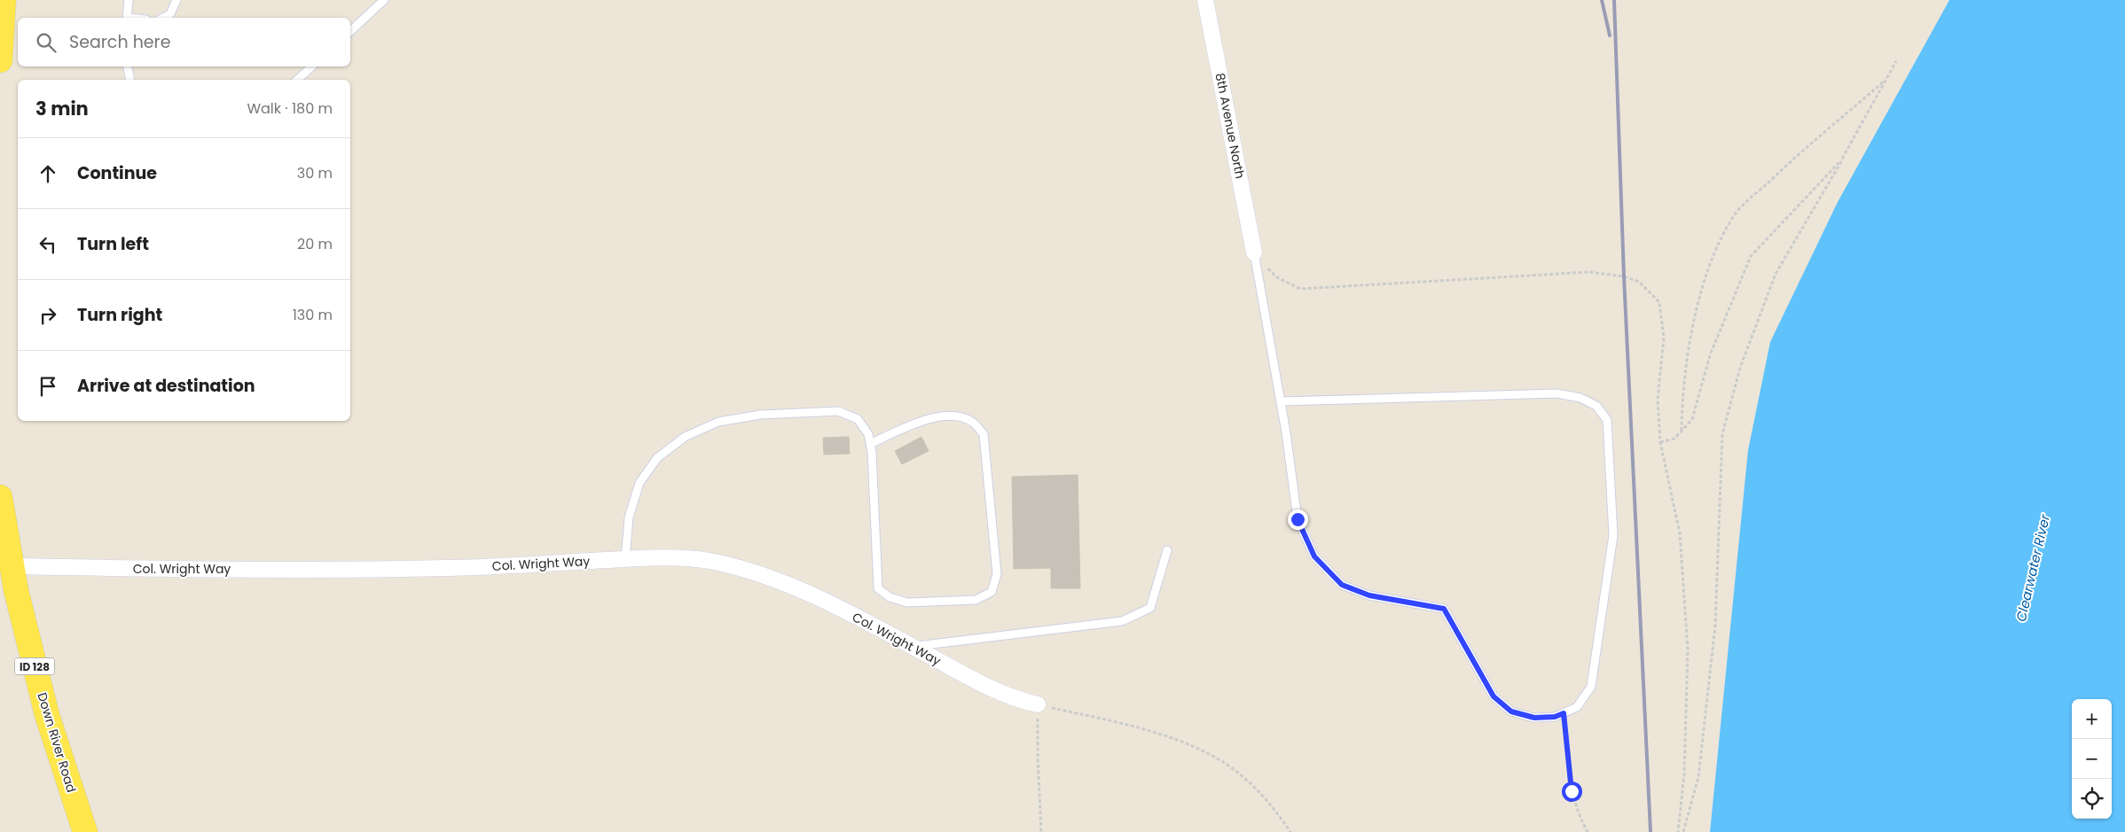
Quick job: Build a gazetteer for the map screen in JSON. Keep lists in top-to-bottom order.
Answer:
{
  "streets": {
    "main road": ["ID 128", "Down River Road"],
    "street": ["8th Avenue North", "Col. Wright Way"]
  },
  "crossings": [
    ["Col. Wright Way", "Down River Road"]
  ],
  "water": ["Clearwater River"],
  "page": {
    "search": "Search here",
    "heading": ["3 min", "Walk · 180 m"],
    "list": [
      ["Continue", "30 m"],
      ["Turn left", "20 m"],
      ["Turn right", "130 m"],
      "Arrive at destination"
    ],
    "map_buttons": ["+", "−"]
  }
}
